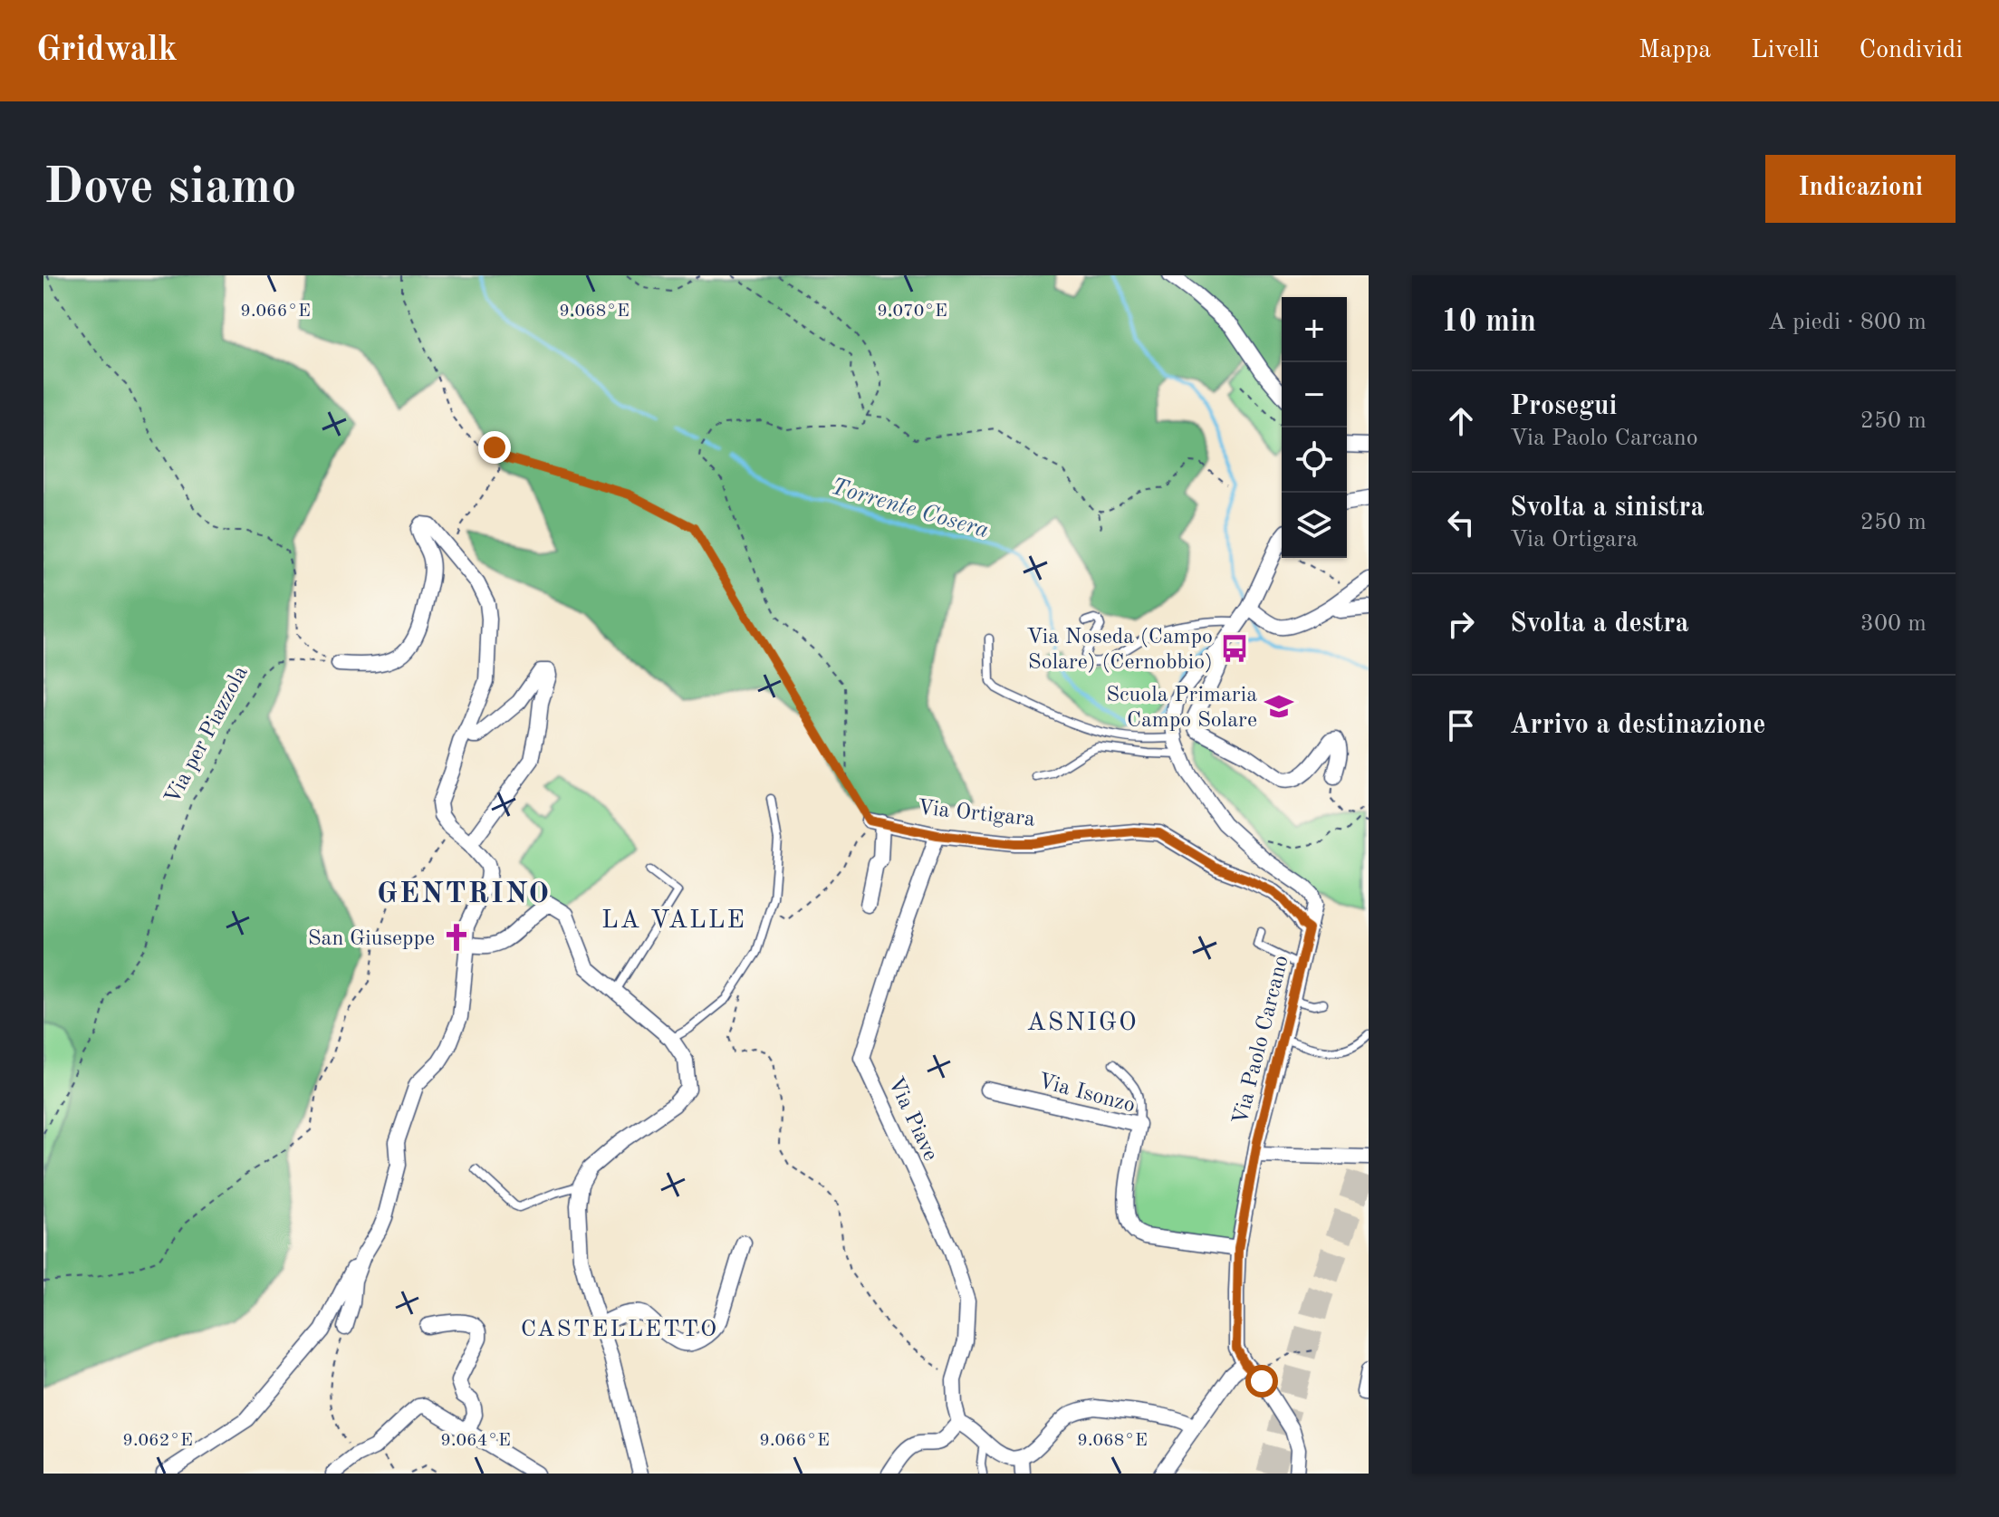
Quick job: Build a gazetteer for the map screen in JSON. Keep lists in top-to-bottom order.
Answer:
{
  "streets": {
    "street": [
      "Via Ortigara",
      "Via Paolo Carcano",
      "Via Isonzo",
      "Via Piave"
    ],
    "path": ["Via per Piazzola"]
  },
  "crossings": [
    ["Via Ortigara", "Via Paolo Carcano"],
    ["Via Ortigara", "Via Piave"],
    ["Via Paolo Carcano", "Via Isonzo"]
  ],
  "districts": [
    "GENTRINO",
    "LA VALLE",
    "ASNIGO",
    "CASTELLETTO"
  ],
  "water": ["Torrente Cosera"],
  "places": {
    "bus stop": ["Via Noseda (Campo Solare) (Cernobbio)"],
    "school or university": ["Scuola Primaria Campo Solare"],
    "church": ["San Giuseppe"]
  },
  "page": {
    "header": "Gridwalk",
    "nav": ["Mappa", "Livelli", "Condividi"],
    "buttons": "Indicazioni",
    "title": "Dove siamo",
    "heading": ["10 min", "A piedi · 800 m"],
    "map_buttons": ["+", "−"],
    "list": [
      ["Prosegui", "Via Paolo Carcano", "250 m"],
      ["Svolta a sinistra", "Via Ortigara", "250 m"],
      ["Svolta a destra", "300 m"],
      "Arrivo a destinazione"
    ]
  },
  "coordinates": [
    "9.070°E",
    "9.066°E",
    "9.068°E",
    "9.062°E",
    "9.064°E"
  ]
}
